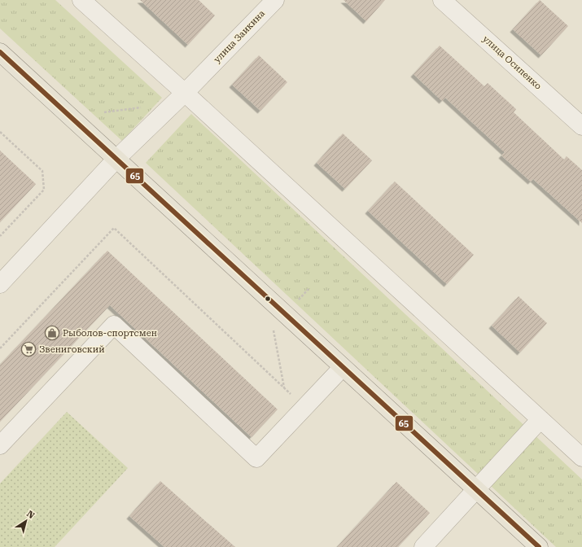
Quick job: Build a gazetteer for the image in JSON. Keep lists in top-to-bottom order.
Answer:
{
  "streets": {
    "street": ["улица Заикина", "улица Осипенко"]
  },
  "places": {
    "shop": ["Рыболов-спортсмен"],
    "supermarket": ["Звениговский"]
  },
  "lines": ["transit line 65"],
  "north": "top right"
}
